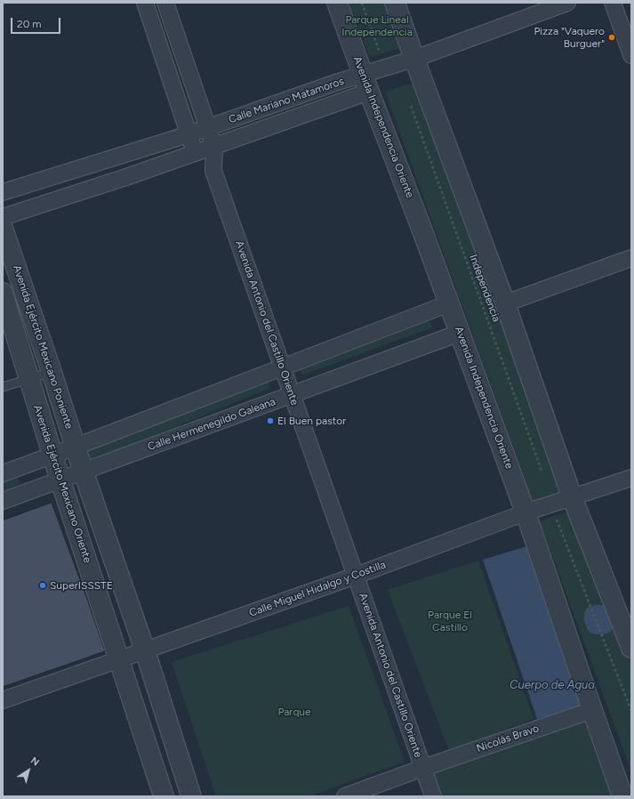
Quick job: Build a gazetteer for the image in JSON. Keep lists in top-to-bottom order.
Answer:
{
  "streets": {
    "street": [
      "Calle Mariano Matamoros",
      "Avenida Independencia Oriente",
      "Avenida Antonio del Castillo Oriente",
      "Avenida Ejército Mexicano Poniente",
      "Calle Hermenegildo Galeana",
      "Avenida Ejército Mexicano Oriente",
      "Calle Miguel Hidalgo y Costilla",
      "Nicolás Bravo"
    ],
    "path": ["Independencia"]
  },
  "crossings": [
    ["Calle Mariano Matamoros", "Avenida Independencia Oriente"],
    ["Calle Mariano Matamoros", "Avenida Antonio del Castillo Oriente"],
    ["Avenida Independencia Oriente", "Calle Hermenegildo Galeana"],
    ["Avenida Independencia Oriente", "Calle Miguel Hidalgo y Costilla"],
    ["Avenida Independencia Oriente", "Nicolás Bravo"],
    ["Avenida Antonio del Castillo Oriente", "Calle Hermenegildo Galeana"],
    ["Avenida Antonio del Castillo Oriente", "Calle Miguel Hidalgo y Costilla"],
    ["Avenida Antonio del Castillo Oriente", "Nicolás Bravo"],
    ["Calle Hermenegildo Galeana", "Avenida Ejército Mexicano Oriente"],
    ["Avenida Ejército Mexicano Oriente", "Calle Miguel Hidalgo y Costilla"]
  ],
  "water": ["Cuerpo de Agua"],
  "parks": ["Parque Lineal Independencia", "Parque El Castillo", "Parque"],
  "places": ["Pizza \"Vaquero Burguer\"", "El Buen pastor", "SuperISSSTE"],
  "scale_bar": "20 m",
  "north": "top right"
}
